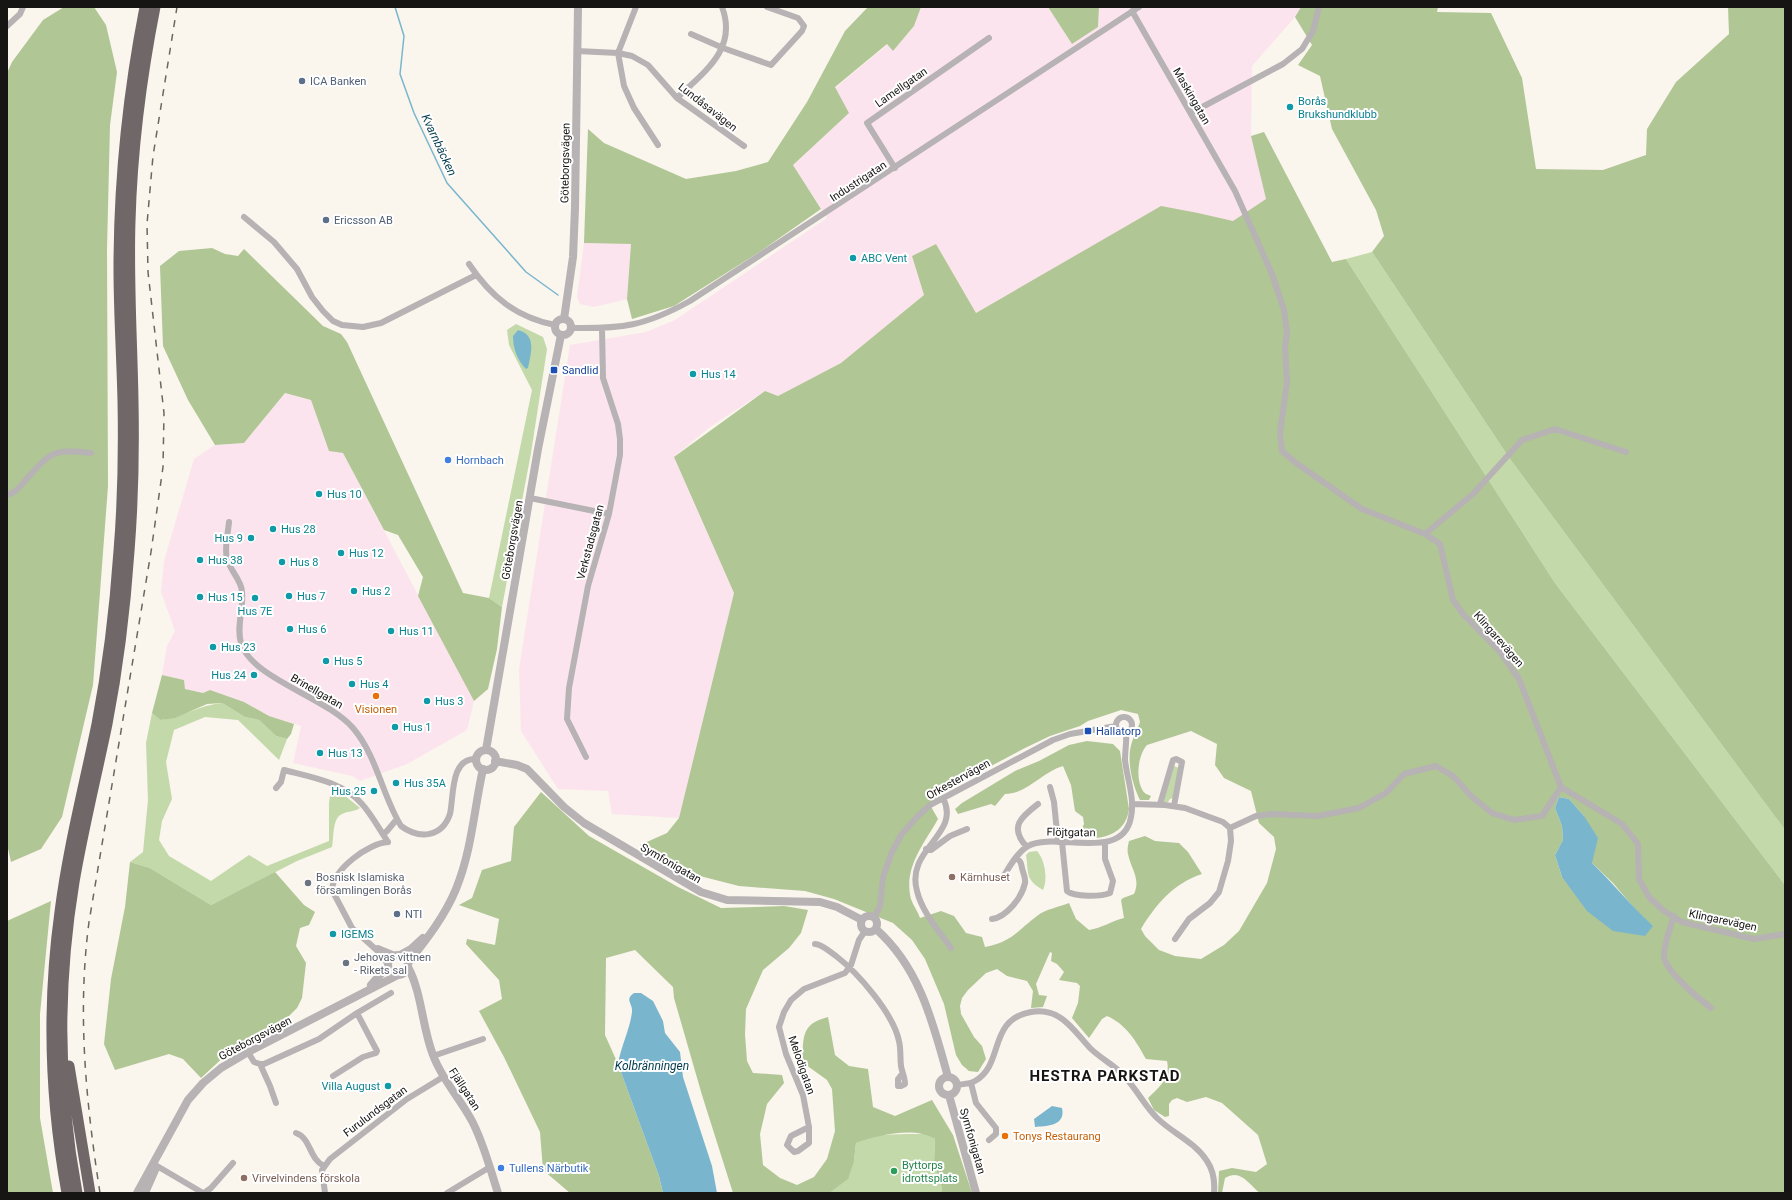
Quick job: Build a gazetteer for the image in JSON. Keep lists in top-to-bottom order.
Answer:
{
  "streets": {
    "street": [
      "Lamellgatan",
      "Maskingatan",
      "Lundåsavägen",
      "Göteborgsvägen",
      "Industrigatan",
      "Verkstadsgatan",
      "Klingarevägen",
      "Brinellgatan",
      "Orkestervägen",
      "Flöjtgatan",
      "Symfonigatan",
      "Melodigatan",
      "Fjällgatan",
      "Furulundsgatan"
    ]
  },
  "crossings": [
    ["Lamellgatan", "Industrigatan"],
    ["Maskingatan", "Industrigatan"],
    ["Maskingatan", "Klingarevägen"],
    ["Lundåsavägen", "Göteborgsvägen"],
    ["Göteborgsvägen", "Industrigatan"],
    ["Göteborgsvägen", "Brinellgatan"],
    ["Göteborgsvägen", "Symfonigatan"],
    ["Göteborgsvägen", "Fjällgatan"],
    ["Industrigatan", "Verkstadsgatan"],
    ["Brinellgatan", "Symfonigatan"],
    ["Orkestervägen", "Flöjtgatan"],
    ["Orkestervägen", "Symfonigatan"],
    ["Fjällgatan", "Furulundsgatan"]
  ],
  "districts": ["HESTRA PARKSTAD"],
  "water": ["Kvarnbäcken", "Kolbränningen"],
  "places": {
    "other": [
      "ICA Banken",
      "Borås Brukshundklubb",
      "Ericsson AB",
      "ABC Vent",
      "Hus 14",
      "Hornbach",
      "Hus 10",
      "Hus 28",
      "Hus 9",
      "Hus 12",
      "Hus 38",
      "Hus 8",
      "Hus 2",
      "Hus 7",
      "Hus 15",
      "Hus 7E",
      "Hus 6",
      "Hus 11",
      "Hus 23",
      "Hus 5",
      "Hus 24",
      "Hus 4",
      "Visionen",
      "Hus 3",
      "Hus 1",
      "Hus 13",
      "Hus 35A",
      "Hus 25",
      "Kärnhuset",
      "Bosnisk Islamiska församlingen Borås",
      "NTI",
      "IGEMS",
      "Jehovas vittnen - Rikets sal",
      "Villa August",
      "Tonys Restaurang",
      "Tullens Närbutik",
      "Byttorps idrottsplats",
      "Virvelvindens förskola"
    ],
    "transit": ["Sandlid", "Hallatorp"]
  }
}
